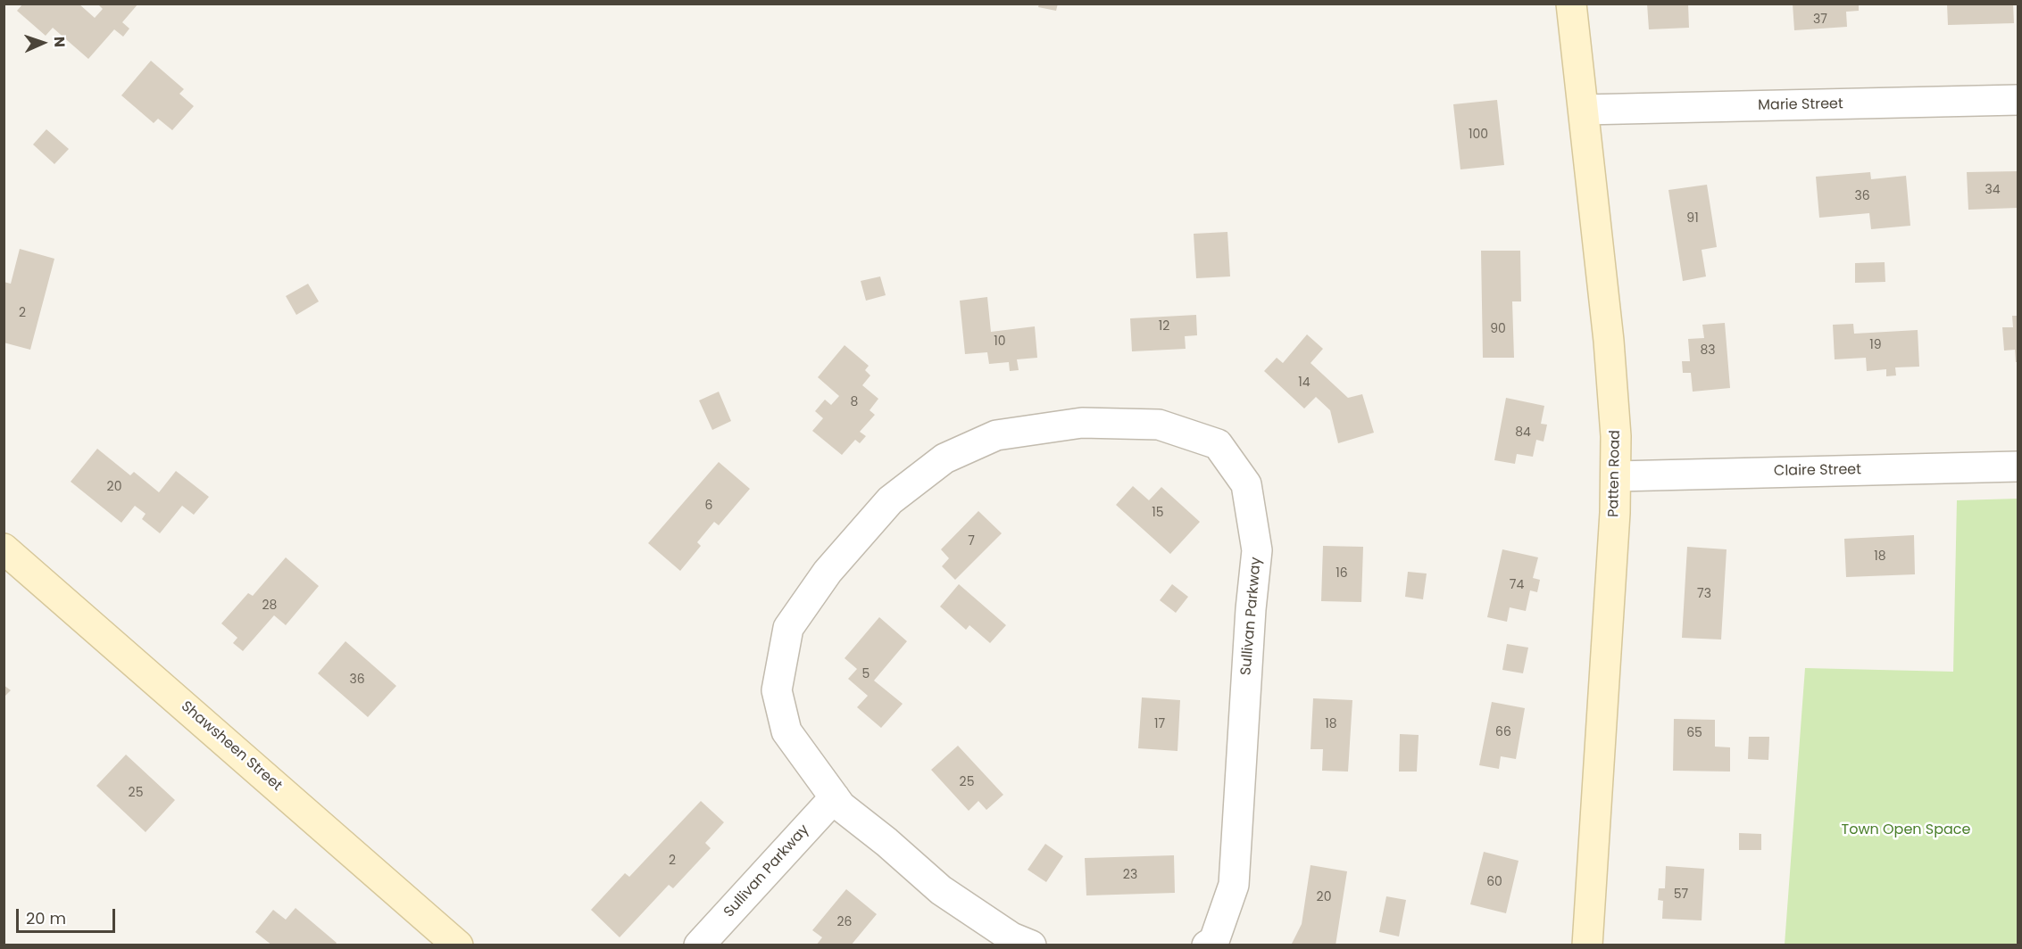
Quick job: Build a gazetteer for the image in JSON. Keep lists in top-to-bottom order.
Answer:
{
  "streets": {
    "street": [
      "Marie Street",
      "Claire Street",
      "Patten Road",
      "Sullivan Parkway",
      "Shawsheen Street"
    ]
  },
  "crossings": [
    ["Marie Street", "Patten Road"],
    ["Claire Street", "Patten Road"]
  ],
  "parks": ["Town Open Space"],
  "house_numbers": [
    "37",
    "100",
    "34",
    "36",
    "91",
    "2",
    "12",
    "90",
    "10",
    "19",
    "83",
    "14",
    "8",
    "84",
    "20",
    "6",
    "15",
    "7",
    "18",
    "16",
    "74",
    "73",
    "28",
    "5",
    "36",
    "17",
    "18",
    "66",
    "65",
    "25",
    "25",
    "2",
    "23",
    "60",
    "57",
    "20",
    "26"
  ],
  "scale_bar": "20 m",
  "north": "right"
}
